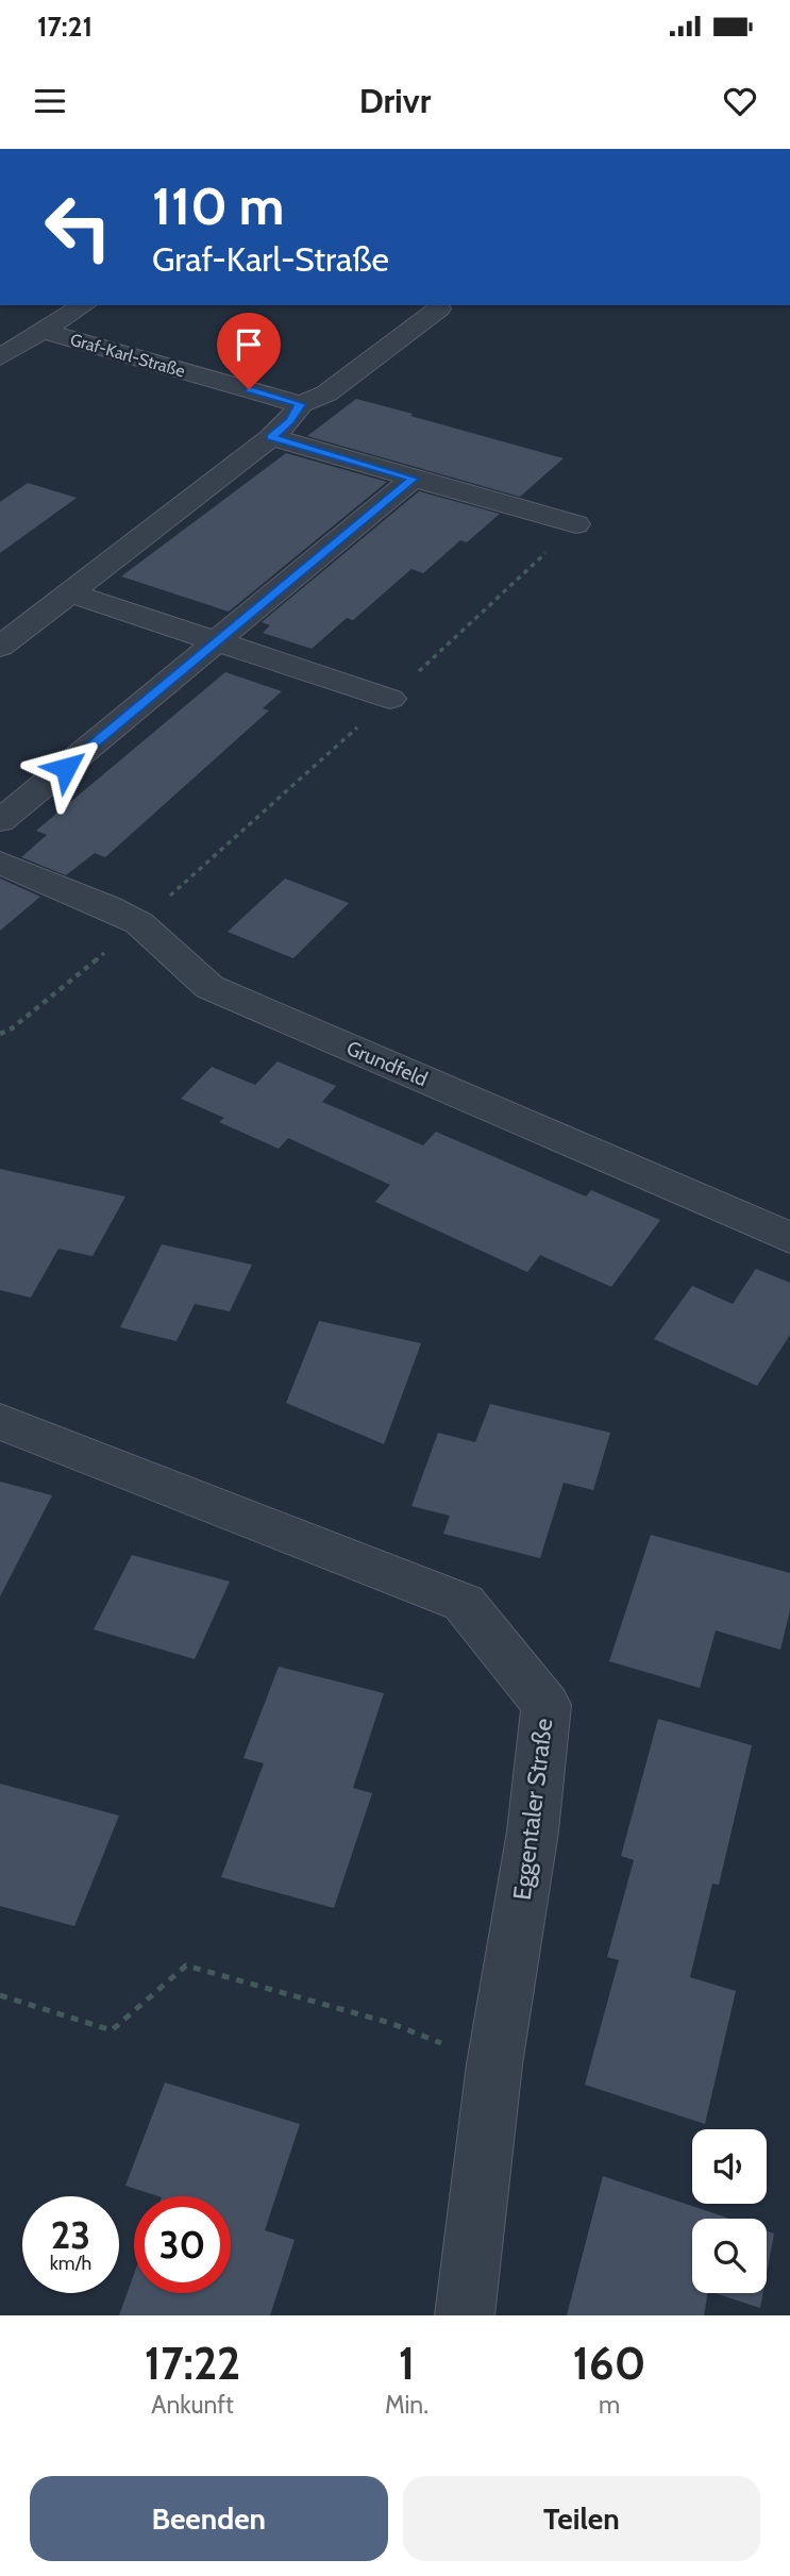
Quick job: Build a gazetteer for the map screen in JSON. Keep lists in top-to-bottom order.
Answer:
{
  "streets": {
    "street": ["Graf-Karl-Straße", "Grundfeld", "Eggentaler Straße"]
  },
  "page": {
    "status": "17:21",
    "header": "Drivr",
    "turn": ["110 m", "Graf-Karl-Straße"],
    "speed": "23 km/h",
    "limit": "30",
    "eta": [
      "17:22",
      "Ankunft",
      "1",
      "Min.",
      "160",
      "m"
    ],
    "buttons": ["Beenden", "Teilen"]
  }
}
